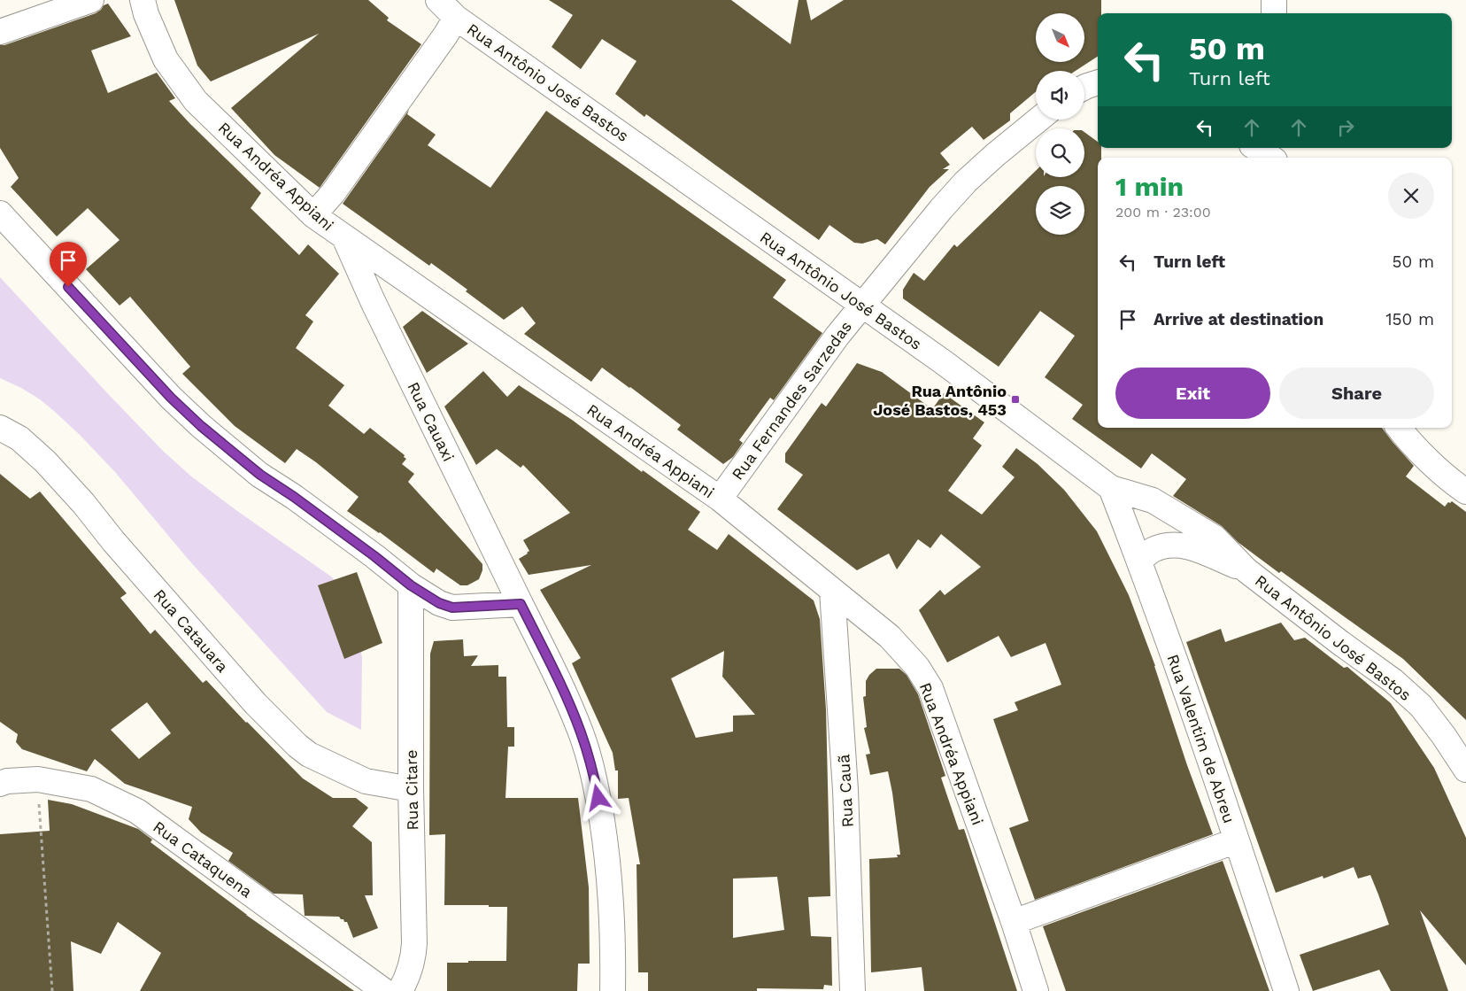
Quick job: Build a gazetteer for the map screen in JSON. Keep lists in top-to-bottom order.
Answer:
{
  "streets": {
    "street": [
      "Rua Antônio José Bastos",
      "Rua Andréa Appiani",
      "Rua Fernandes Sarzedas",
      "Rua Cauaxi",
      "Rua Catauara",
      "Rua Valentim de Abreu",
      "Rua Citare",
      "Rua Cauã",
      "Rua Cataquena"
    ]
  },
  "crossings": [
    ["Rua Antônio José Bastos", "Rua Fernandes Sarzedas"],
    ["Rua Antônio José Bastos", "Rua Valentim de Abreu"],
    ["Rua Andréa Appiani", "Rua Fernandes Sarzedas"],
    ["Rua Andréa Appiani", "Rua Cauaxi"],
    ["Rua Andréa Appiani", "Rua Cauã"],
    ["Rua Catauara", "Rua Citare"]
  ],
  "places": {
    "transit": ["Rua Antônio José Bastos, 453"]
  },
  "north": "bottom right",
  "page": {
    "turn": ["50 m", "Turn left"],
    "heading": ["1 min", "200 m · 23:00"],
    "list": [
      {
        "name": "Turn left",
        "value": "50 m"
      },
      {
        "name": "Arrive at destination",
        "value": "150 m"
      }
    ],
    "buttons": ["Exit", "Share"]
  }
}
